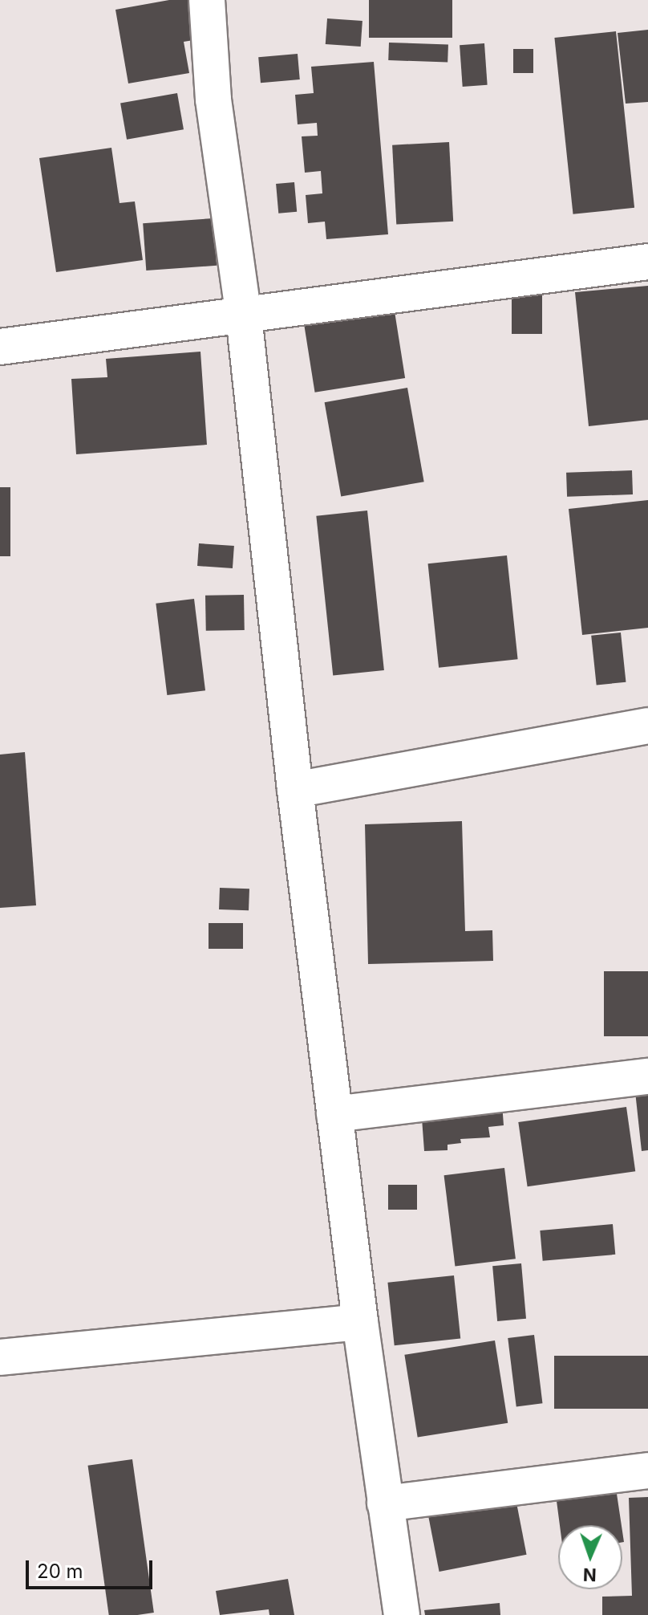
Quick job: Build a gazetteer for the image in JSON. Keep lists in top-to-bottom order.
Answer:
{
  "scale_bar": "20 m",
  "north": "bottom"
}
